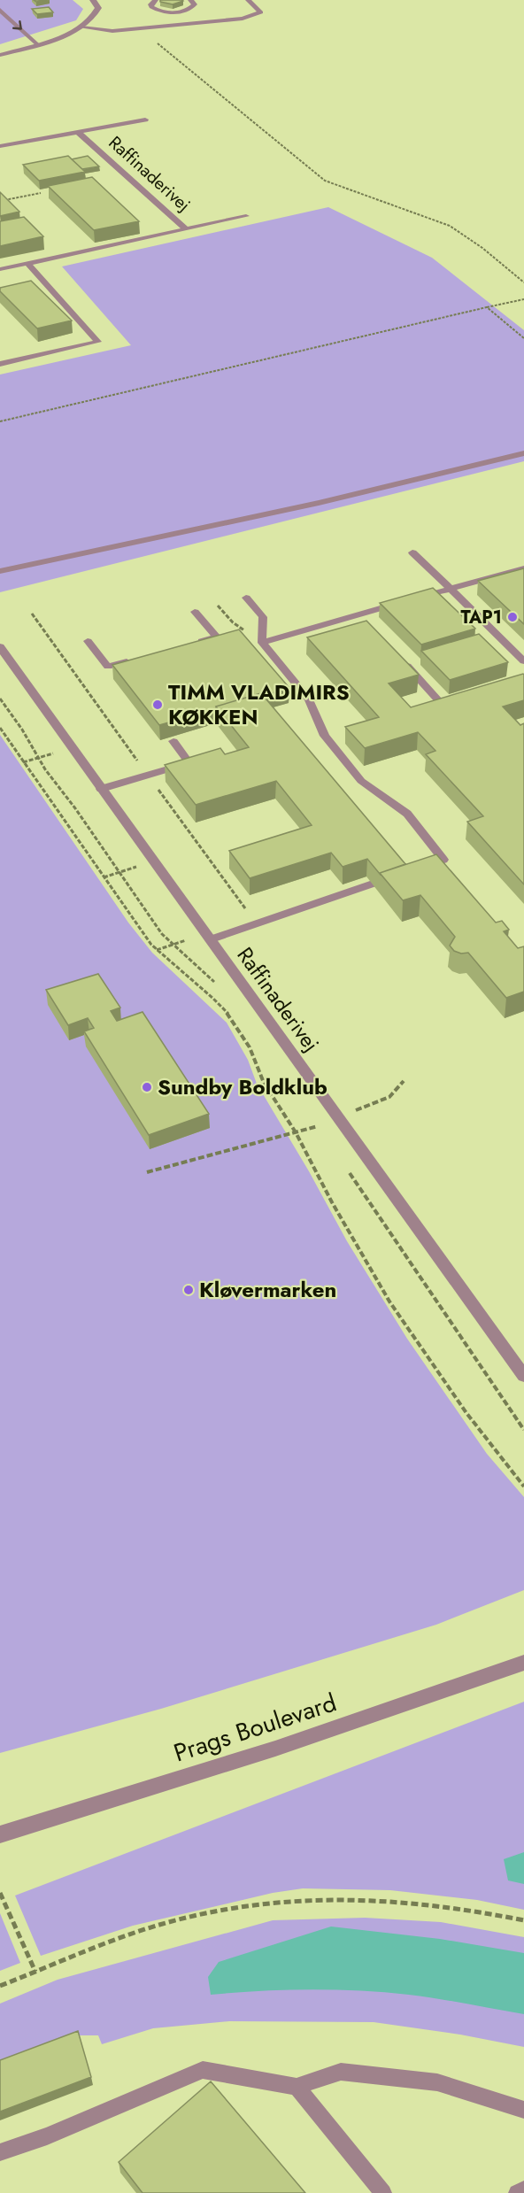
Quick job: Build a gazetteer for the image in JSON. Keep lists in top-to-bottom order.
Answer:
{
  "streets": {
    "street": ["Raffinaderivej", "Prags Boulevard"]
  },
  "places": [
    "TAP1",
    "TIMM VLADIMIRS KØKKEN",
    "Sundby Boldklub",
    "Kløvermarken"
  ]
}
